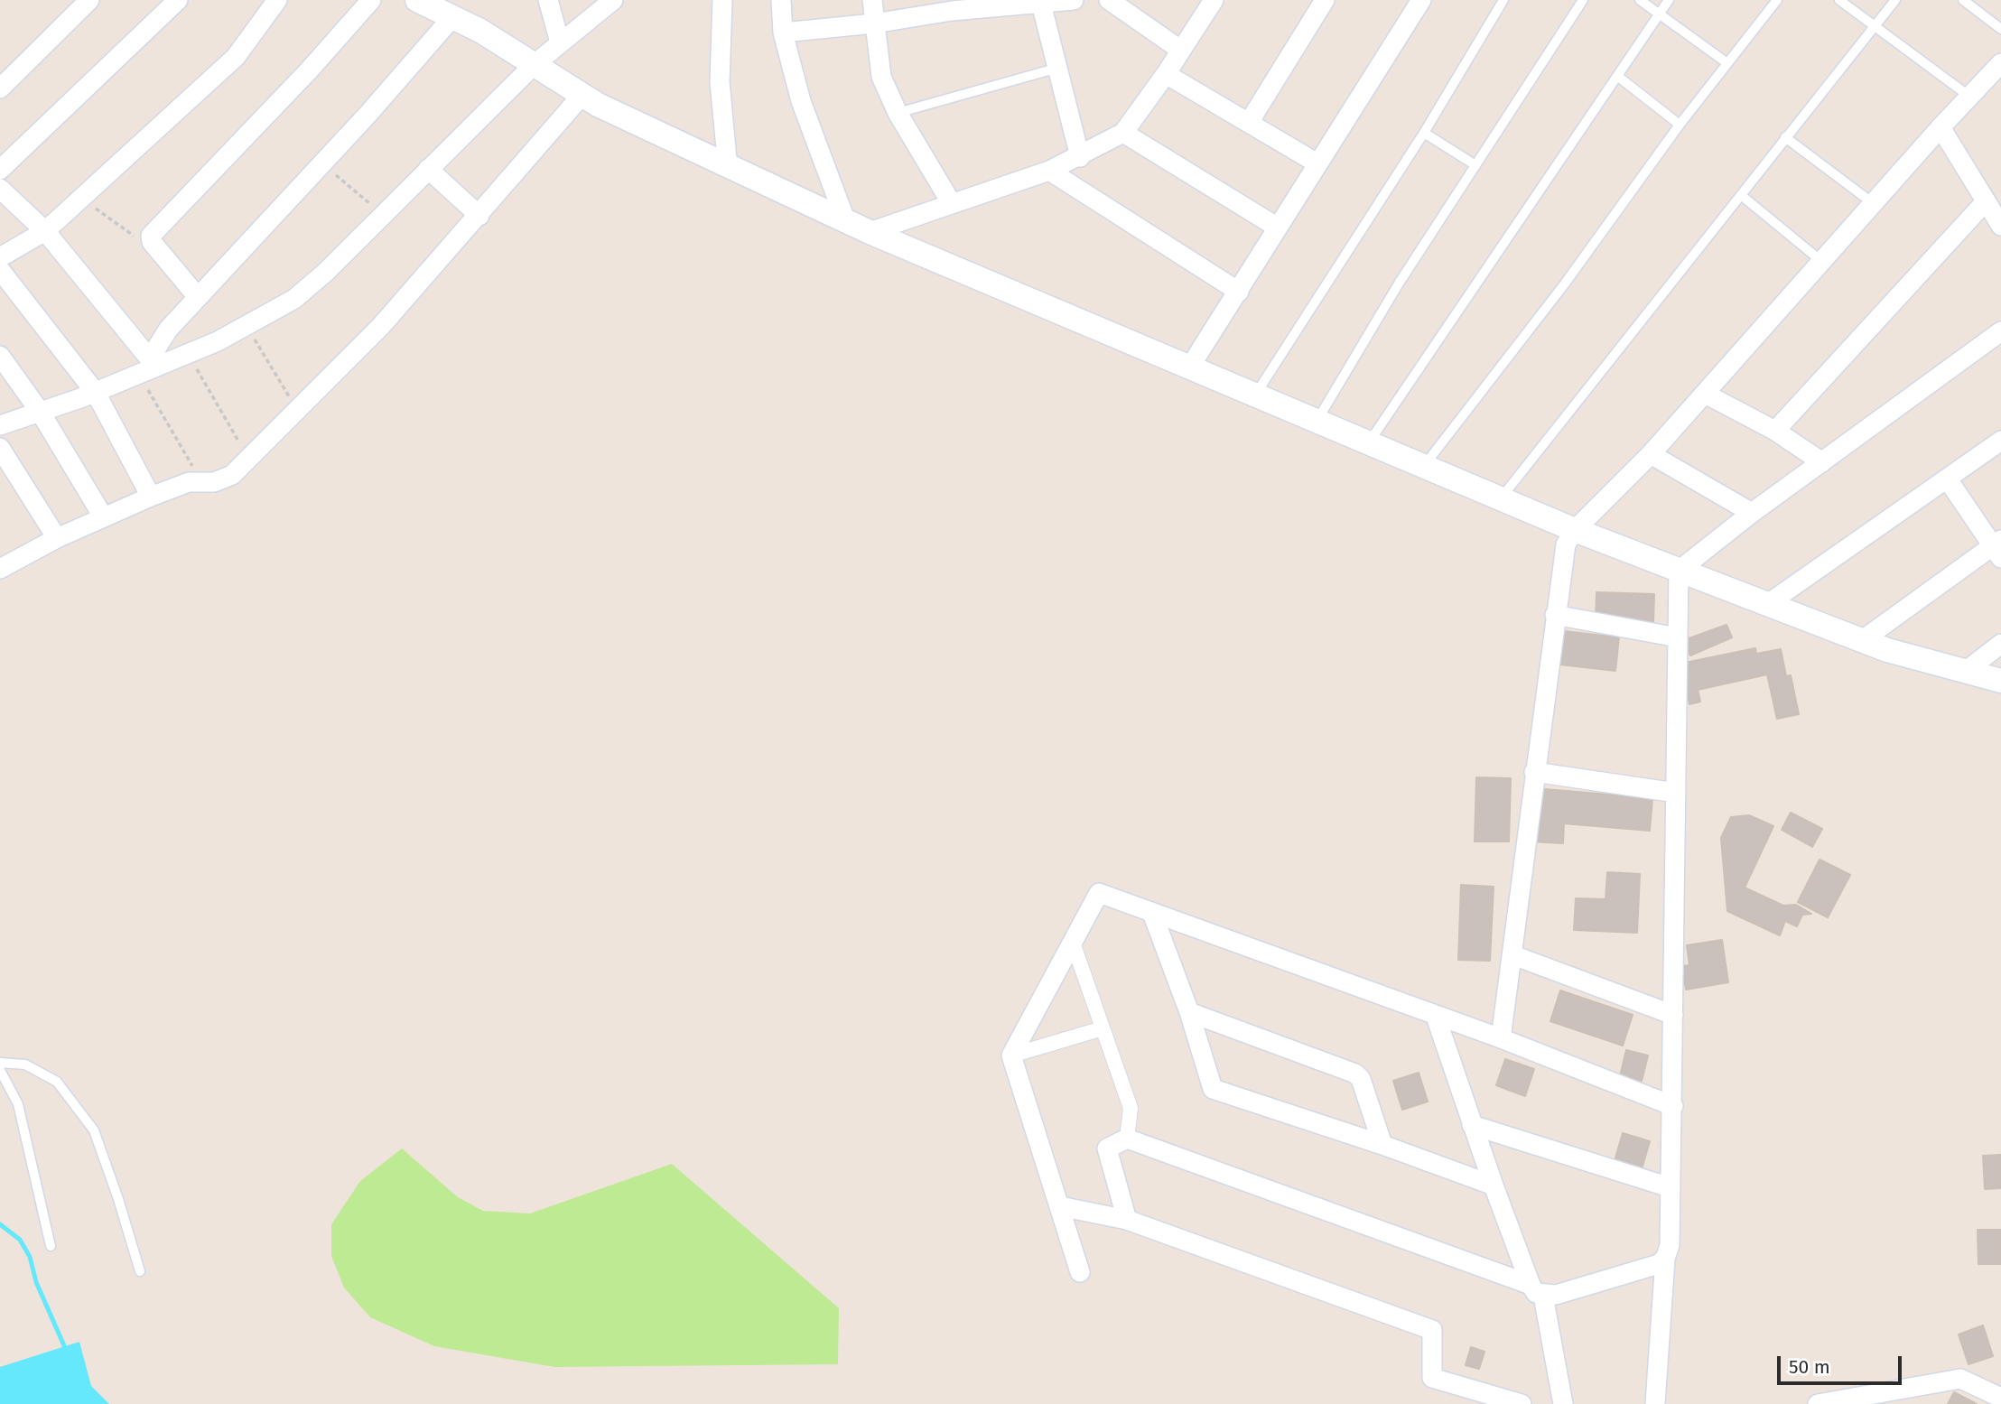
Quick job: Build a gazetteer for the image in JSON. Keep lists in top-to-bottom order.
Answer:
{
  "scale_bar": "50 m"
}
